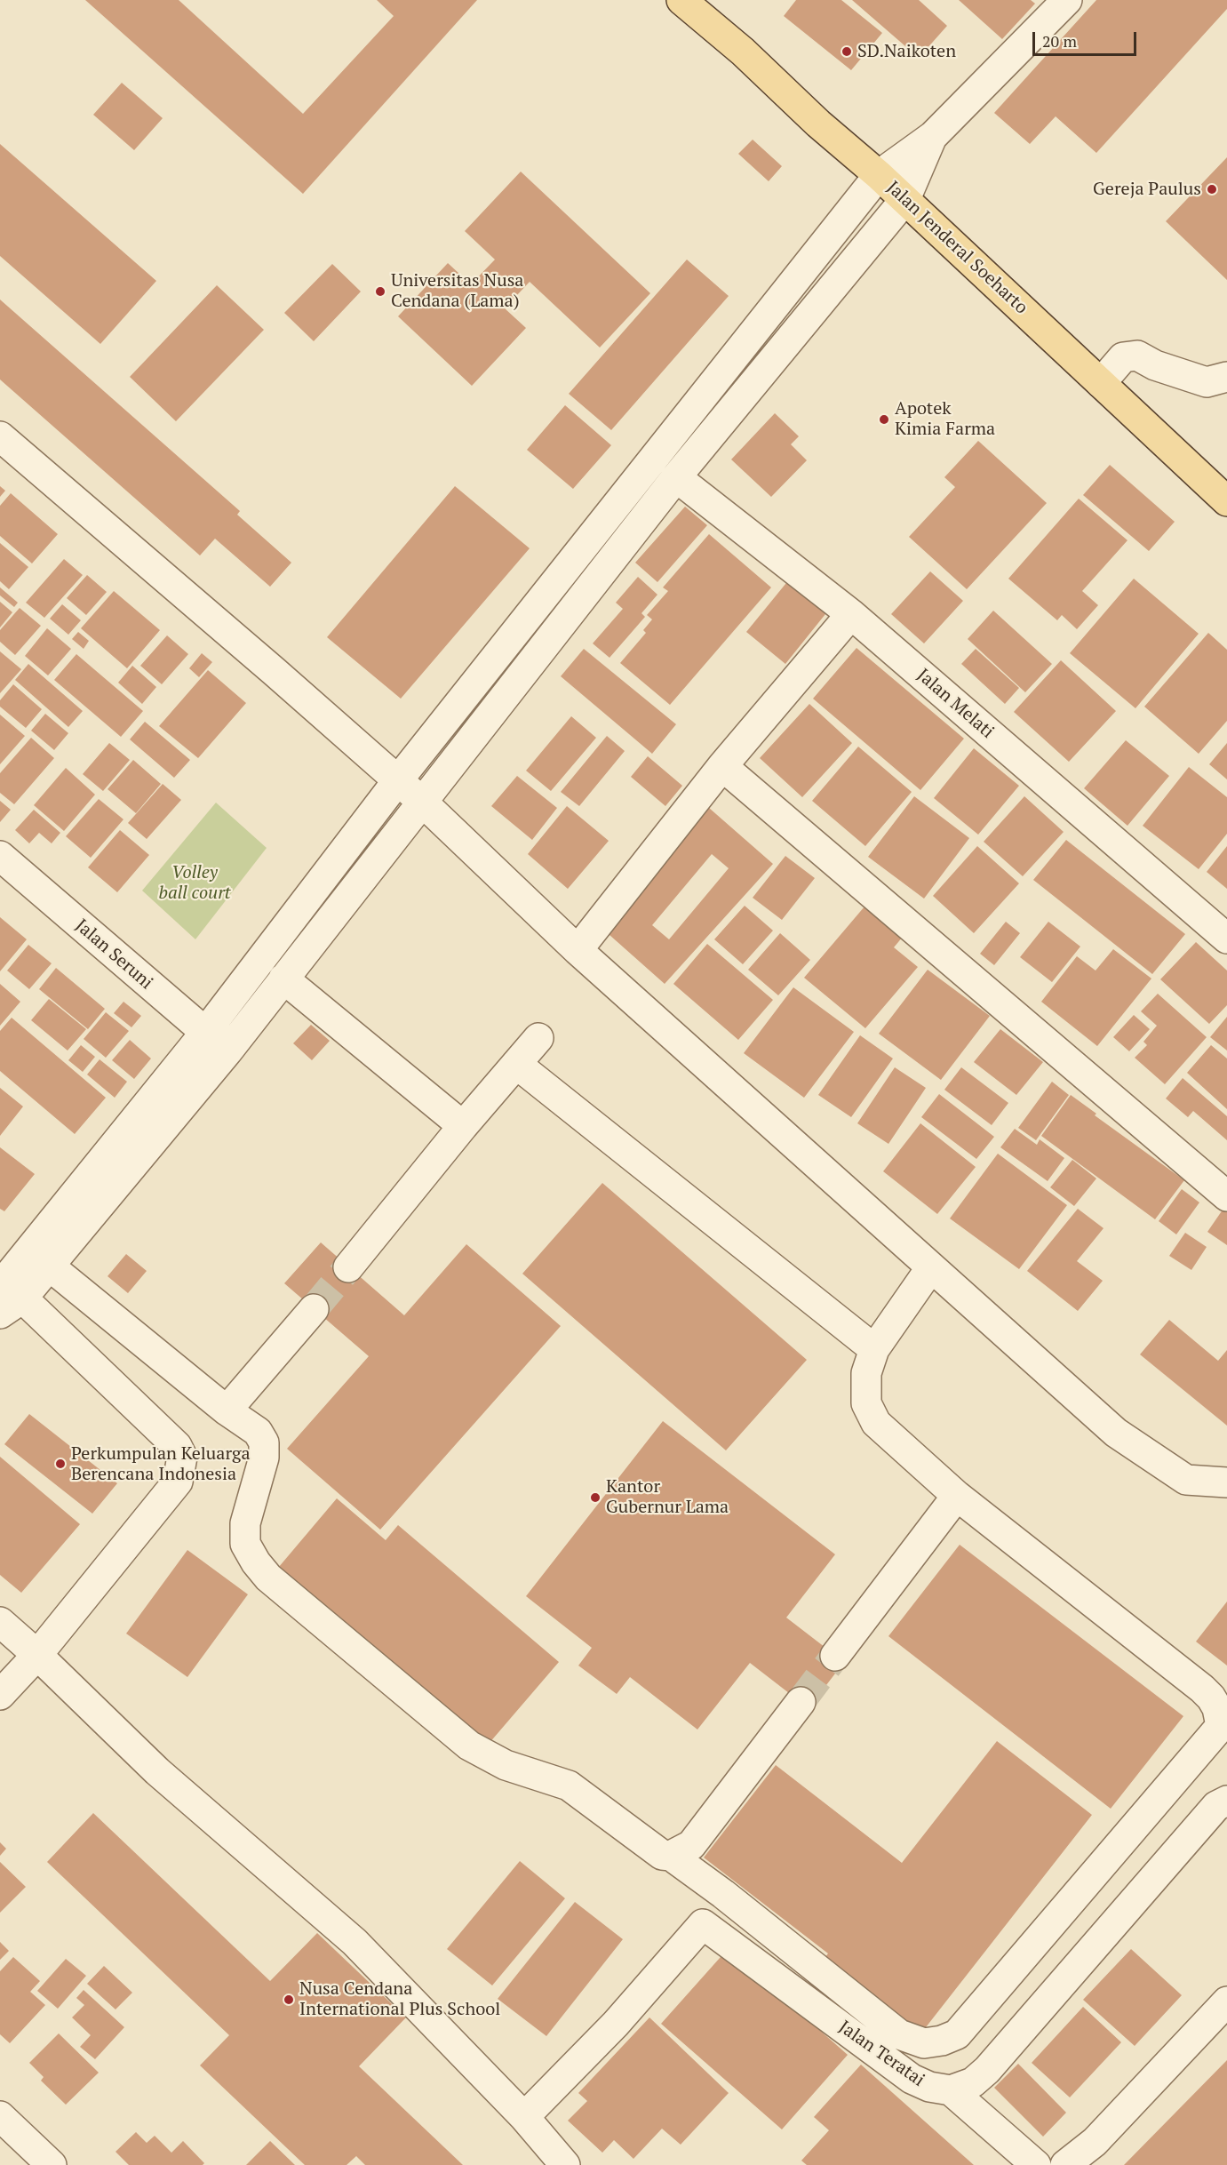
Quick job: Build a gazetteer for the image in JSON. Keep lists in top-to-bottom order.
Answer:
{
  "streets": {
    "main road": ["Jalan Jenderal Soeharto"],
    "street": ["Jalan Melati", "Jalan Seruni", "Jalan Teratai"]
  },
  "parks": ["Volley ball court"],
  "places": [
    "SD.Naikoten",
    "Gereja Paulus",
    "Universitas Nusa Cendana (Lama)",
    "Apotek Kimia Farma",
    "Perkumpulan Keluarga Berencana Indonesia",
    "Kantor Gubernur Lama",
    "Nusa Cendana International Plus School"
  ],
  "scale_bar": "20 m"
}
